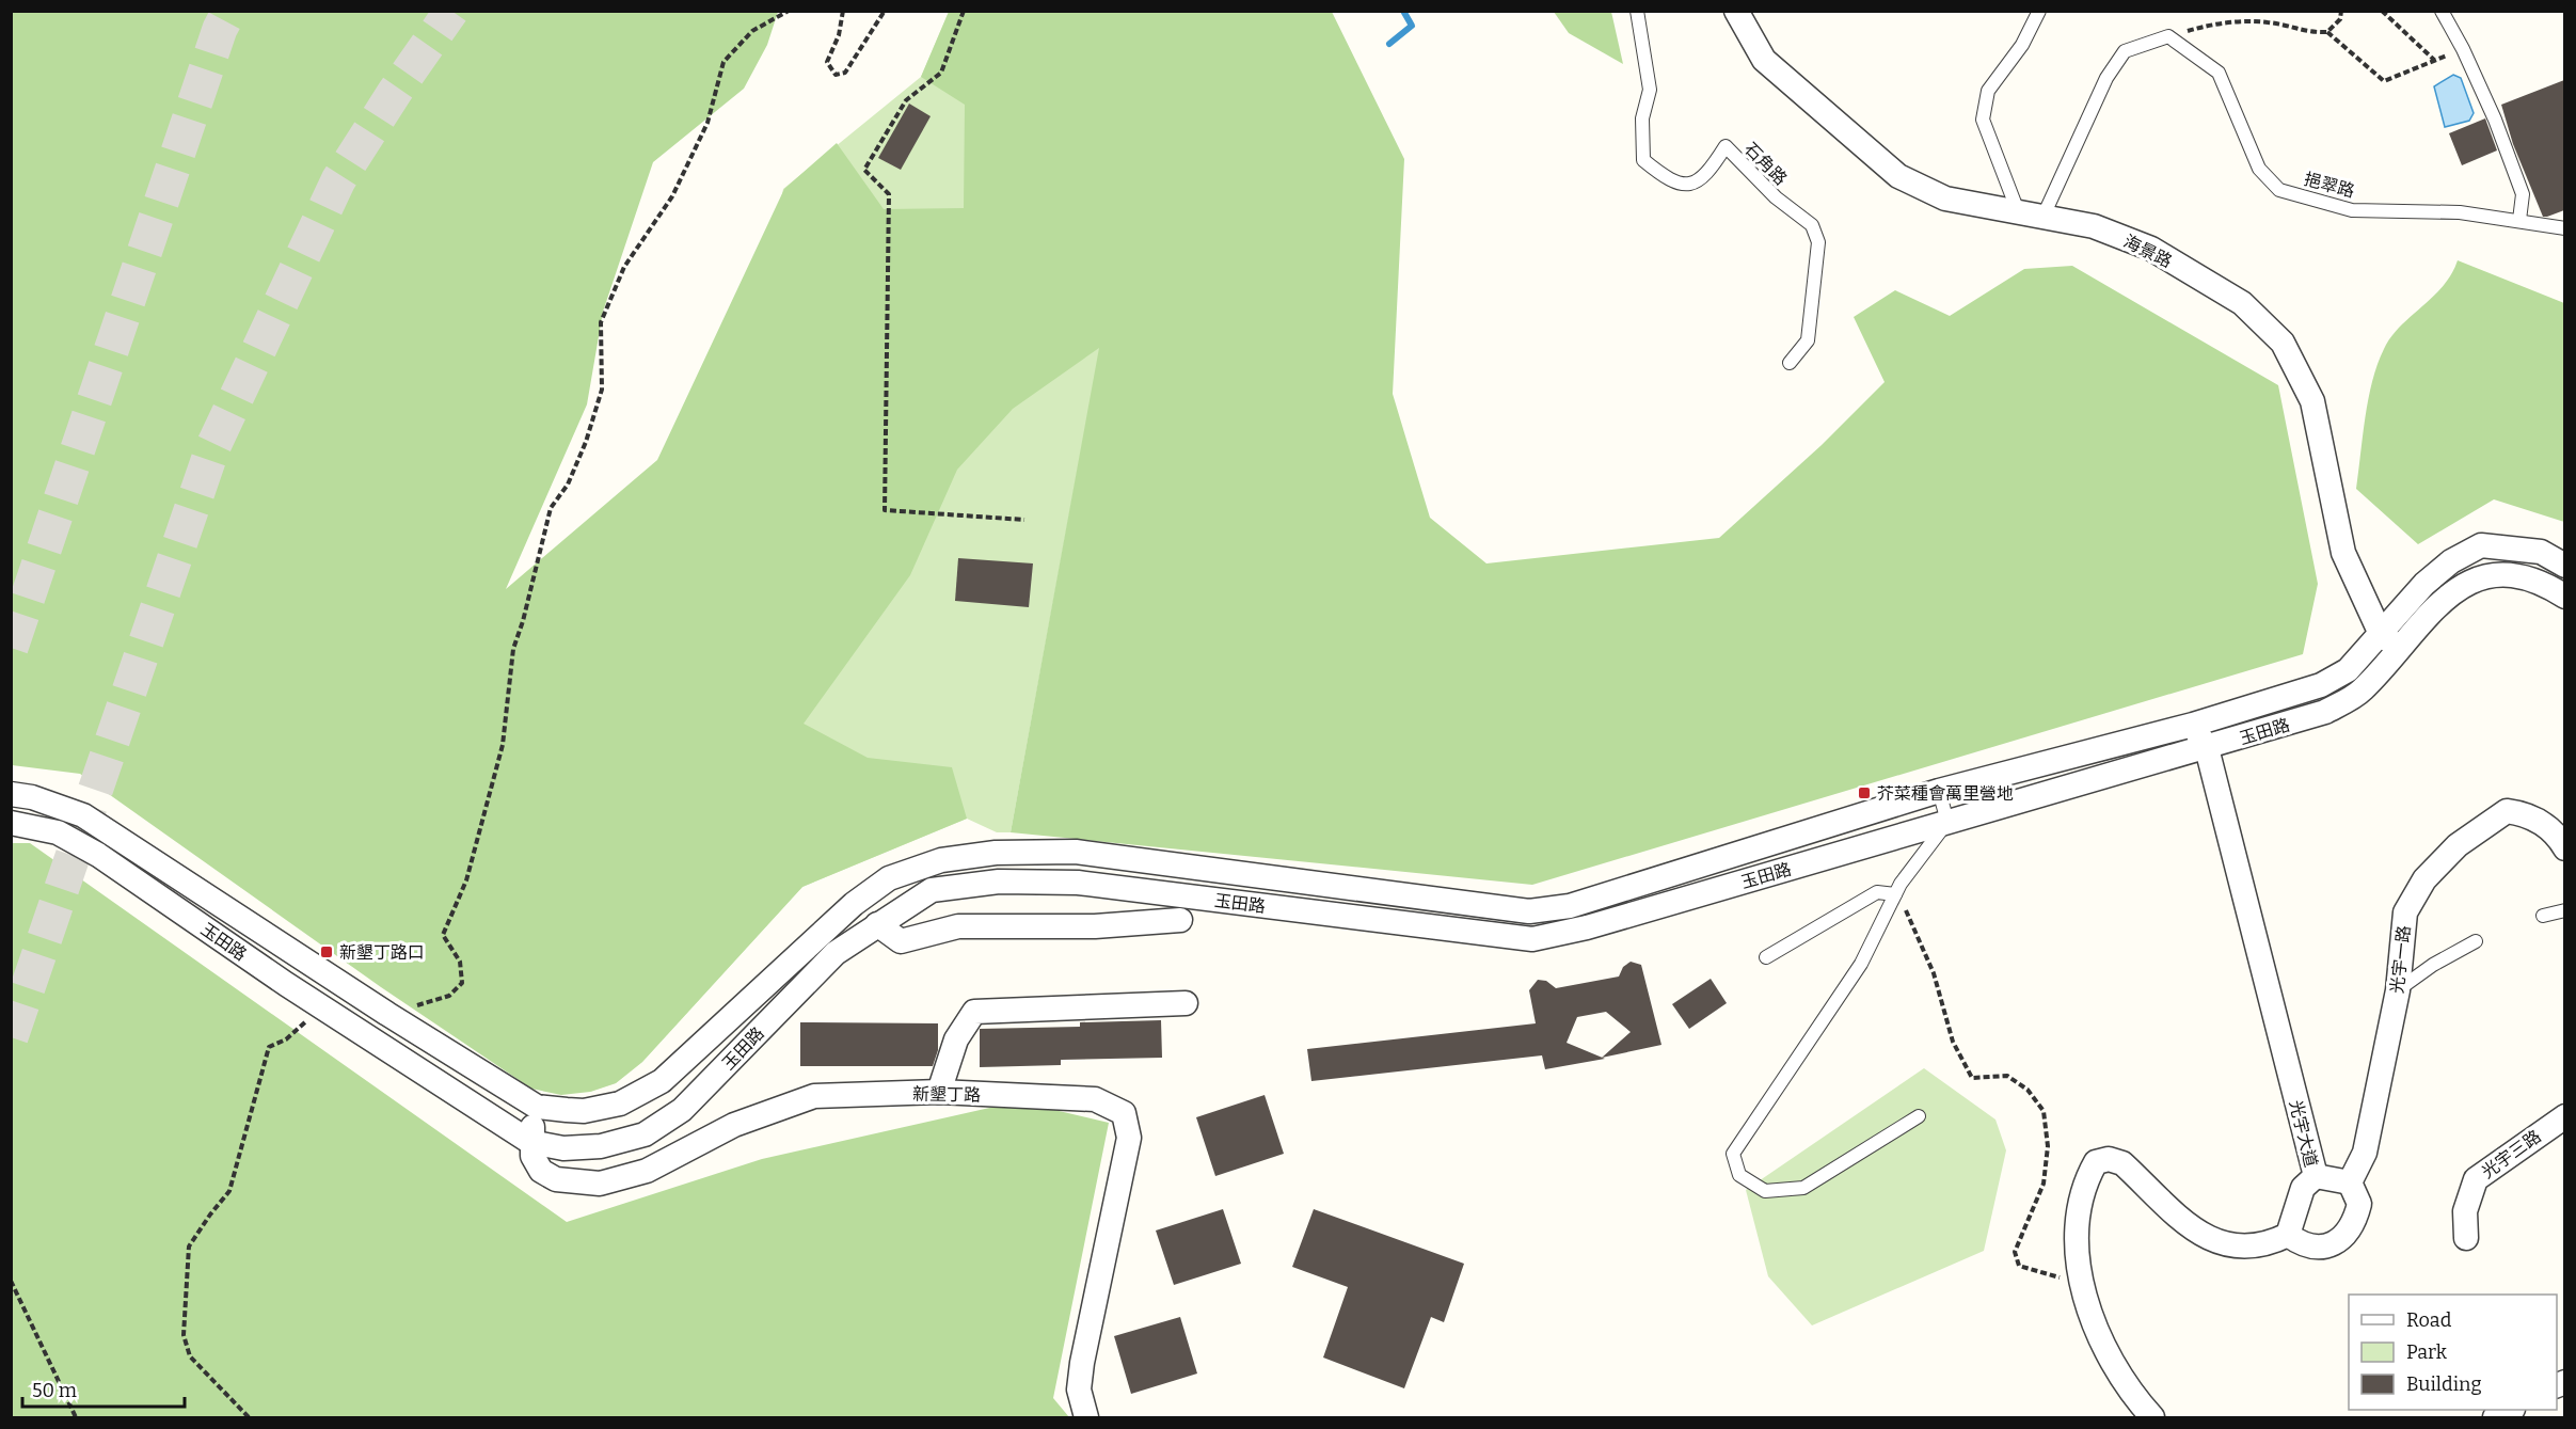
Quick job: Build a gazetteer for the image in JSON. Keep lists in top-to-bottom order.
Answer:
{
  "streets": {
    "street": [
      "海景路",
      "玉田路",
      "光宇一路",
      "新墾丁路",
      "光宇大道",
      "光宇三路"
    ],
    "lane": ["石角路", "挹翠路"]
  },
  "crossings": [
    ["海景路", "玉田路"],
    ["玉田路", "新墾丁路"],
    ["玉田路", "光宇大道"],
    ["光宇一路", "光宇大道"]
  ],
  "places": {
    "transit": ["芥菜種會萬里營地", "新墾丁路口"]
  },
  "legend": ["Road", "Park", "Building"],
  "scale_bar": "50 m"
}
